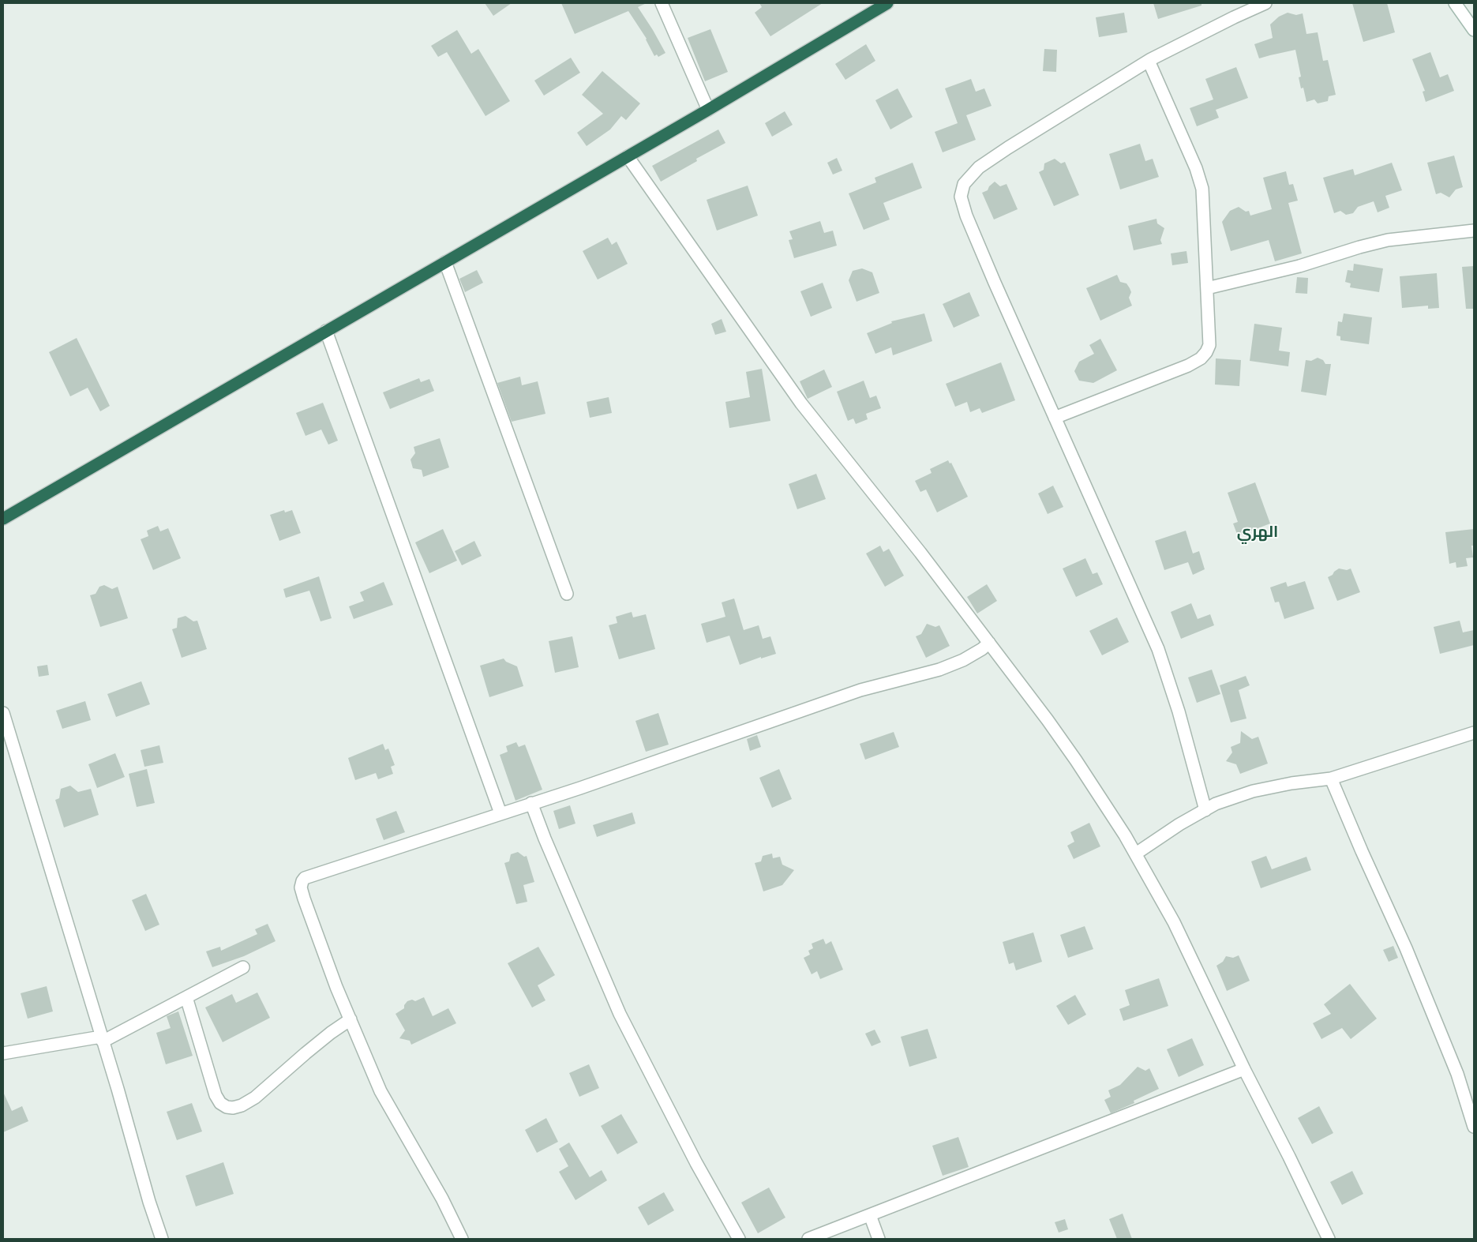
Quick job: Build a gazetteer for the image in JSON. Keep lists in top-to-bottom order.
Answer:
{
  "districts": ["الهري"]
}
